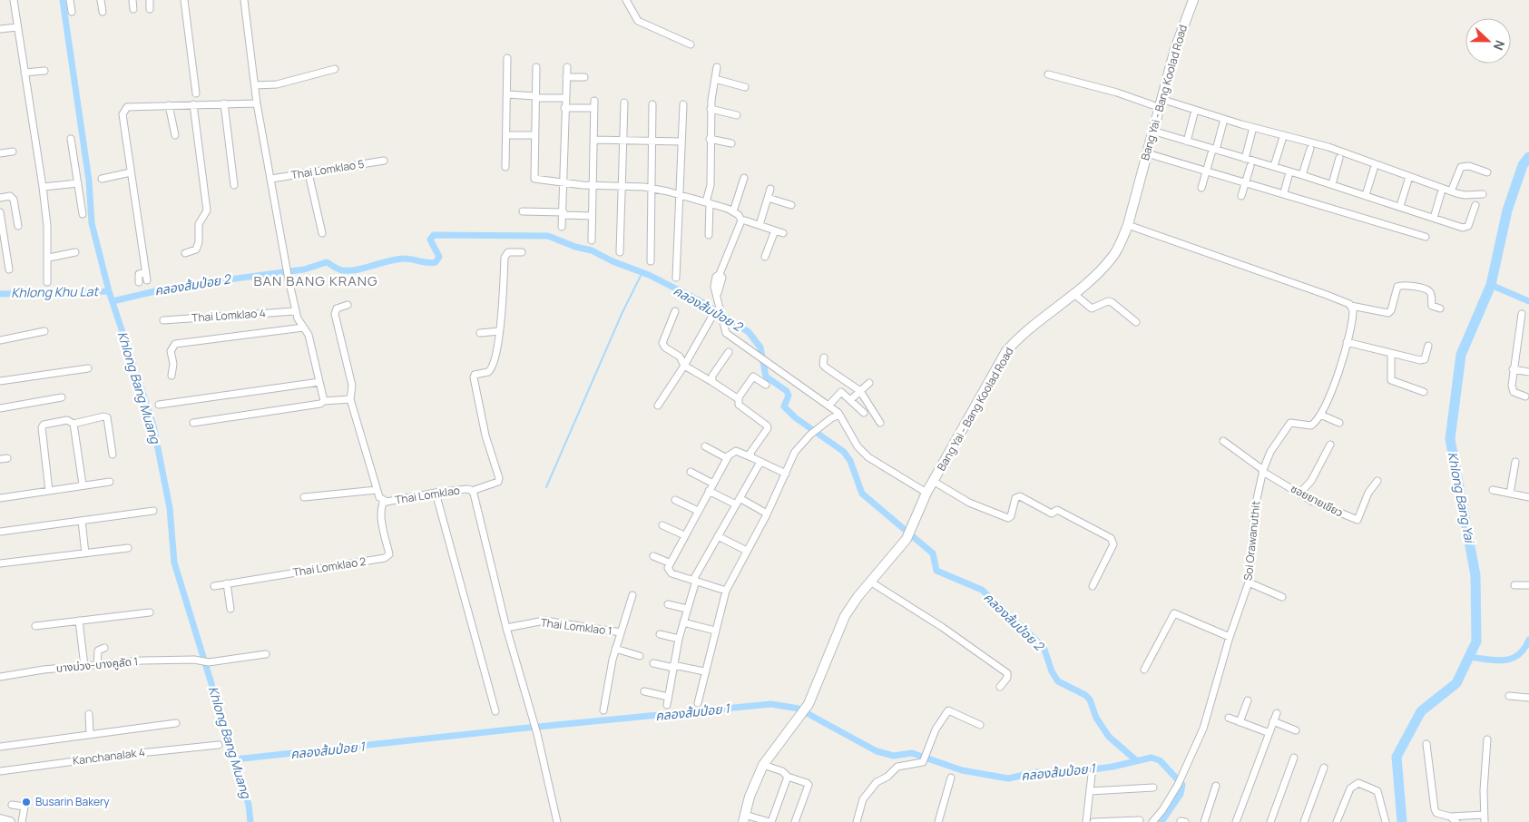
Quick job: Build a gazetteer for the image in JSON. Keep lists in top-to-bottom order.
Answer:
{
  "streets": {
    "street": [
      "Bang Yai - Bang Koolad Road",
      "Thai Lomklao 5",
      "Thai Lomklao 4",
      "Thai Lomklao",
      "ซอยยายเขียว",
      "Soi Orawanuthit",
      "Thai Lomklao 2",
      "Thai Lomklao 1",
      "บางม่วง-บางคูลัด 1",
      "Kanchanalak 4"
    ]
  },
  "crossings": [
    ["Thai Lomklao", "Thai Lomklao 2"],
    ["Thai Lomklao", "Thai Lomklao 1"],
    ["ซอยยายเขียว", "Soi Orawanuthit"]
  ],
  "districts": ["BAN BANG KRANG"],
  "water": [
    "คลองส้มป่อย 2",
    "Khlong Khu Lat",
    "Khlong Bang Muang",
    "Khlong Bang Yai",
    "คลองส้มป่อย 1"
  ],
  "places": ["Busarin Bakery"],
  "north": "right"
}
